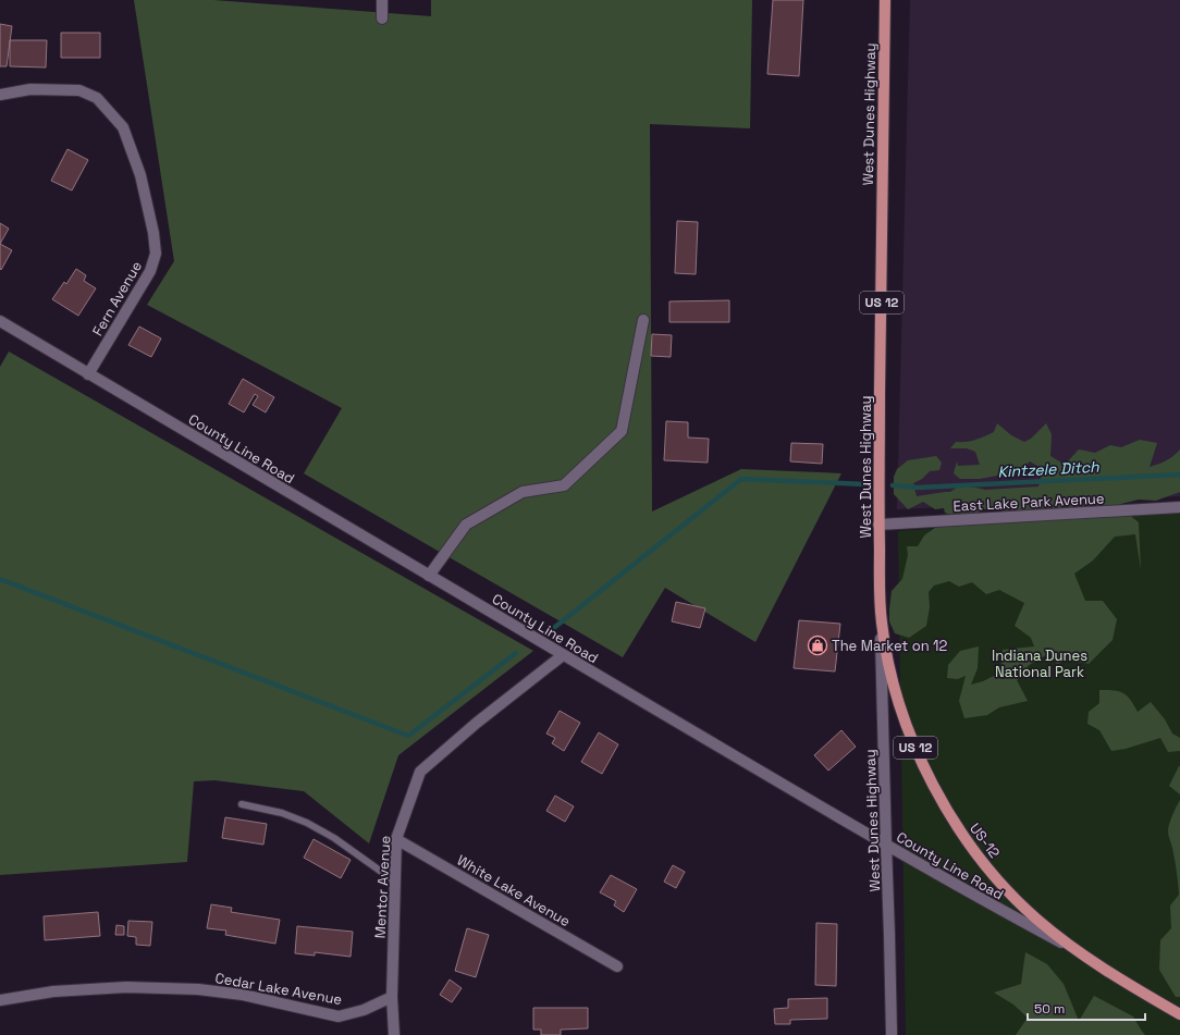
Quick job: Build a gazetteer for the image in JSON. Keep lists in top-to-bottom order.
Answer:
{
  "streets": {
    "main road": ["West Dunes Highway", "US 12", "US-12"],
    "street": [
      "Fern Avenue",
      "County Line Road",
      "East Lake Park Avenue",
      "Mentor Avenue",
      "White Lake Avenue",
      "Cedar Lake Avenue"
    ]
  },
  "crossings": [
    ["West Dunes Highway", "County Line Road"],
    ["West Dunes Highway", "East Lake Park Avenue"],
    ["West Dunes Highway", "US-12"],
    ["Fern Avenue", "County Line Road"],
    ["County Line Road", "US-12"],
    ["County Line Road", "Mentor Avenue"],
    ["Mentor Avenue", "White Lake Avenue"],
    ["Mentor Avenue", "Cedar Lake Avenue"]
  ],
  "water": ["Kintzele Ditch"],
  "parks": ["Indiana Dunes National Park"],
  "places": {
    "shop": ["The Market on 12"]
  },
  "scale_bar": "50 m"
}
